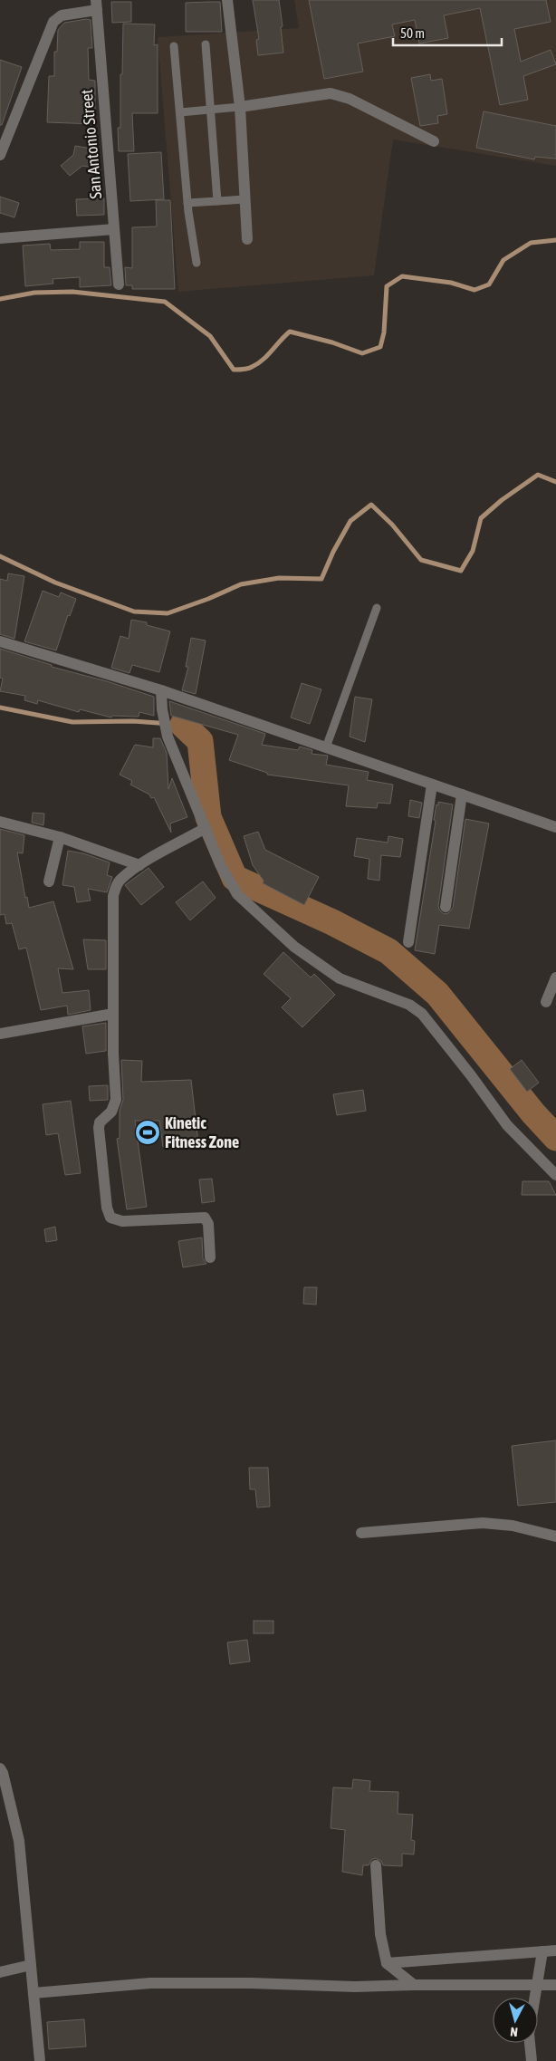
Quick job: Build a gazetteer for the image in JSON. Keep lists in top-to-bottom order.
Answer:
{
  "streets": {
    "street": ["San Antonio Street"]
  },
  "places": {
    "sports": ["Kinetic Fitness Zone"]
  },
  "scale_bar": "50 m",
  "north": "bottom"
}
